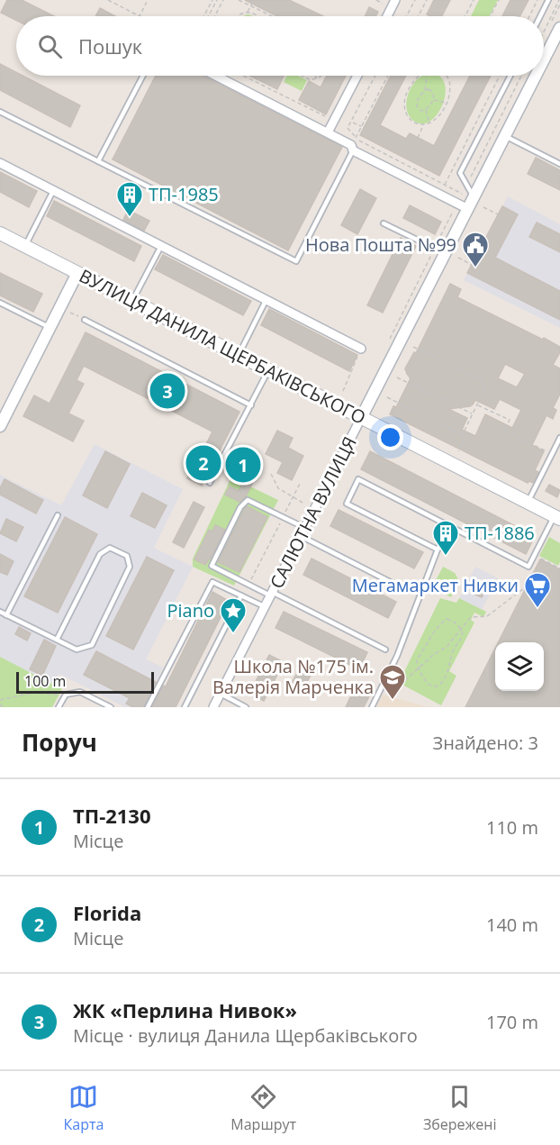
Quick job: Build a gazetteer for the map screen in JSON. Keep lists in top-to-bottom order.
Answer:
{
  "streets": {
    "main road": ["ВУЛИЦЯ ДАНИЛА ЩЕРБАКІВСЬКОГО"],
    "street": ["САЛЮТНА ВУЛИЦЯ"]
  },
  "crossings": [
    ["ВУЛИЦЯ ДАНИЛА ЩЕРБАКІВСЬКОГО", "САЛЮТНА ВУЛИЦЯ"]
  ],
  "places": {
    "building": ["ТП-1985", "ТП-1886"],
    "public building": ["Нова Пошта №99"],
    "supermarket": ["Мегамаркет Нивки"],
    "place": ["Piano"],
    "school or university": ["Школа №175 ім. Валерія Марченка"]
  },
  "scale_bar": "100 m",
  "page": {
    "search": "Пошук",
    "pins": ["3", "2", "1"],
    "scale": "100 m",
    "heading": ["Поруч", "Знайдено: 3"],
    "list": [
      {
        "mark": "1",
        "name": "ТП-2130",
        "note": "Місце",
        "value": "110 m"
      },
      {
        "mark": "2",
        "name": "Florida",
        "note": "Місце",
        "value": "140 m"
      },
      {
        "mark": "3",
        "name": "ЖК «Перлина Нивок»",
        "note": "Місце · вулиця Данила Щербаківського",
        "value": "170 m"
      }
    ],
    "nav": ["Карта", "Маршрут", "Збережені"]
  }
}
